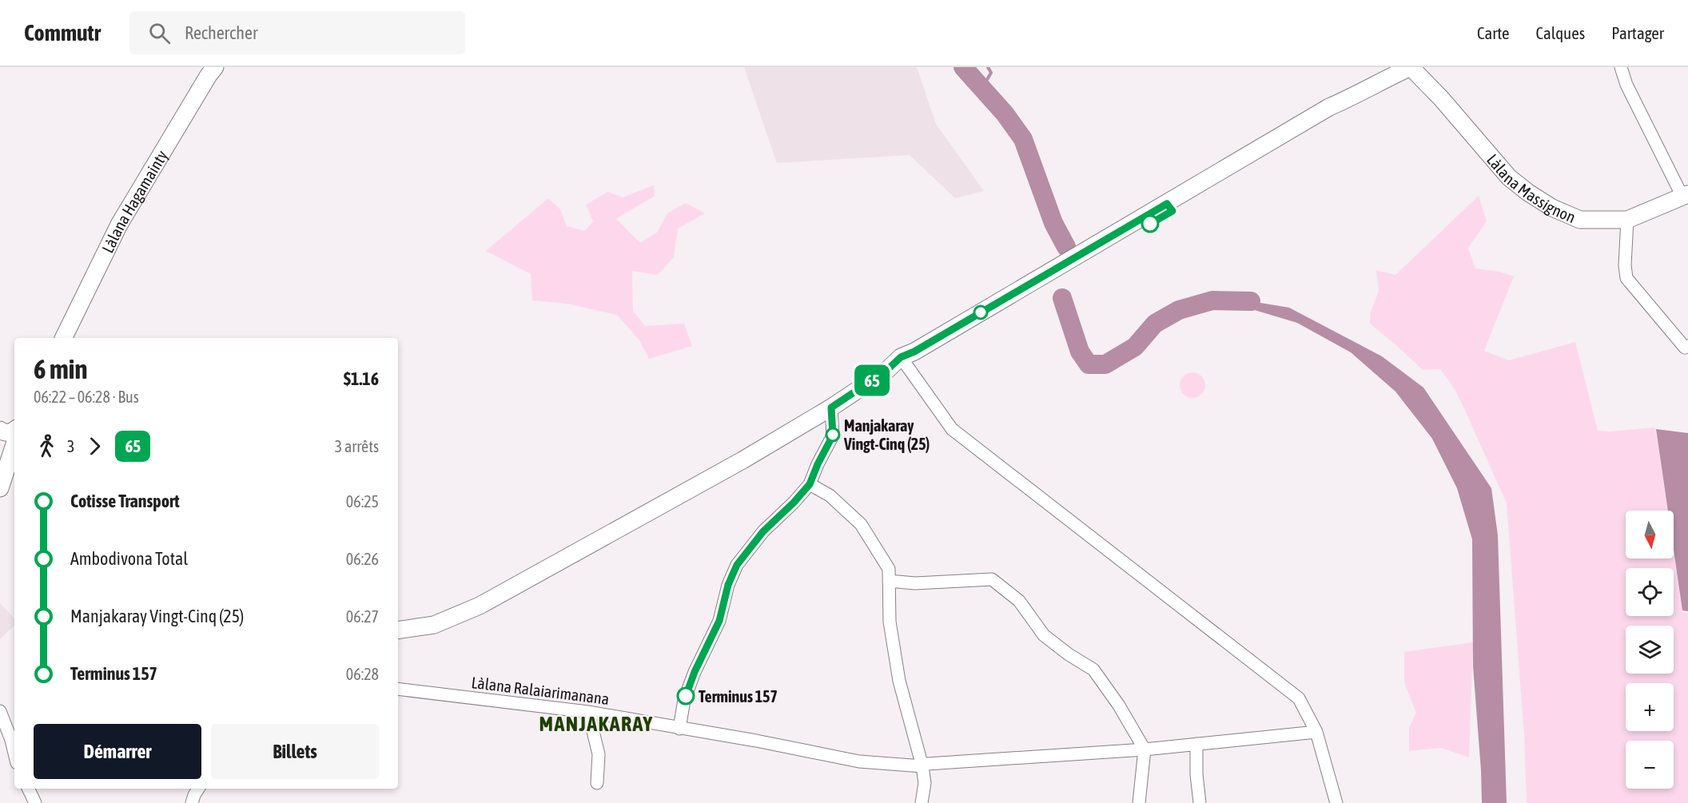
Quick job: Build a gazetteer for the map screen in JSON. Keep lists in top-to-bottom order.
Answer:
{
  "streets": {
    "main road": ["Làlana Massignon", "Làlana Hagamainty"],
    "street": ["Làlana Ralaiarimanana"]
  },
  "districts": ["MANJAKARAY"],
  "places": ["Manjakaray Vingt-Cinq (25)", "Terminus 157"],
  "lines": ["bus line 65"],
  "north": "bottom",
  "page": {
    "header": "Commutr",
    "search": "Rechercher",
    "nav": ["Carte", "Calques", "Partager"],
    "on_map": "65",
    "heading": ["6 min", "06:22 – 06:28 · Bus", "$1.16"],
    "legs": ["3", "65", "3 arrêts"],
    "list": [
      {
        "name": "Cotisse Transport",
        "value": "06:25"
      },
      {
        "name": "Ambodivona Total",
        "value": "06:26"
      },
      {
        "name": "Manjakaray Vingt-Cinq (25)",
        "value": "06:27"
      },
      {
        "name": "Terminus 157",
        "value": "06:28"
      }
    ],
    "map_buttons": ["+", "−"],
    "buttons": ["Démarrer", "Billets"]
  }
}
